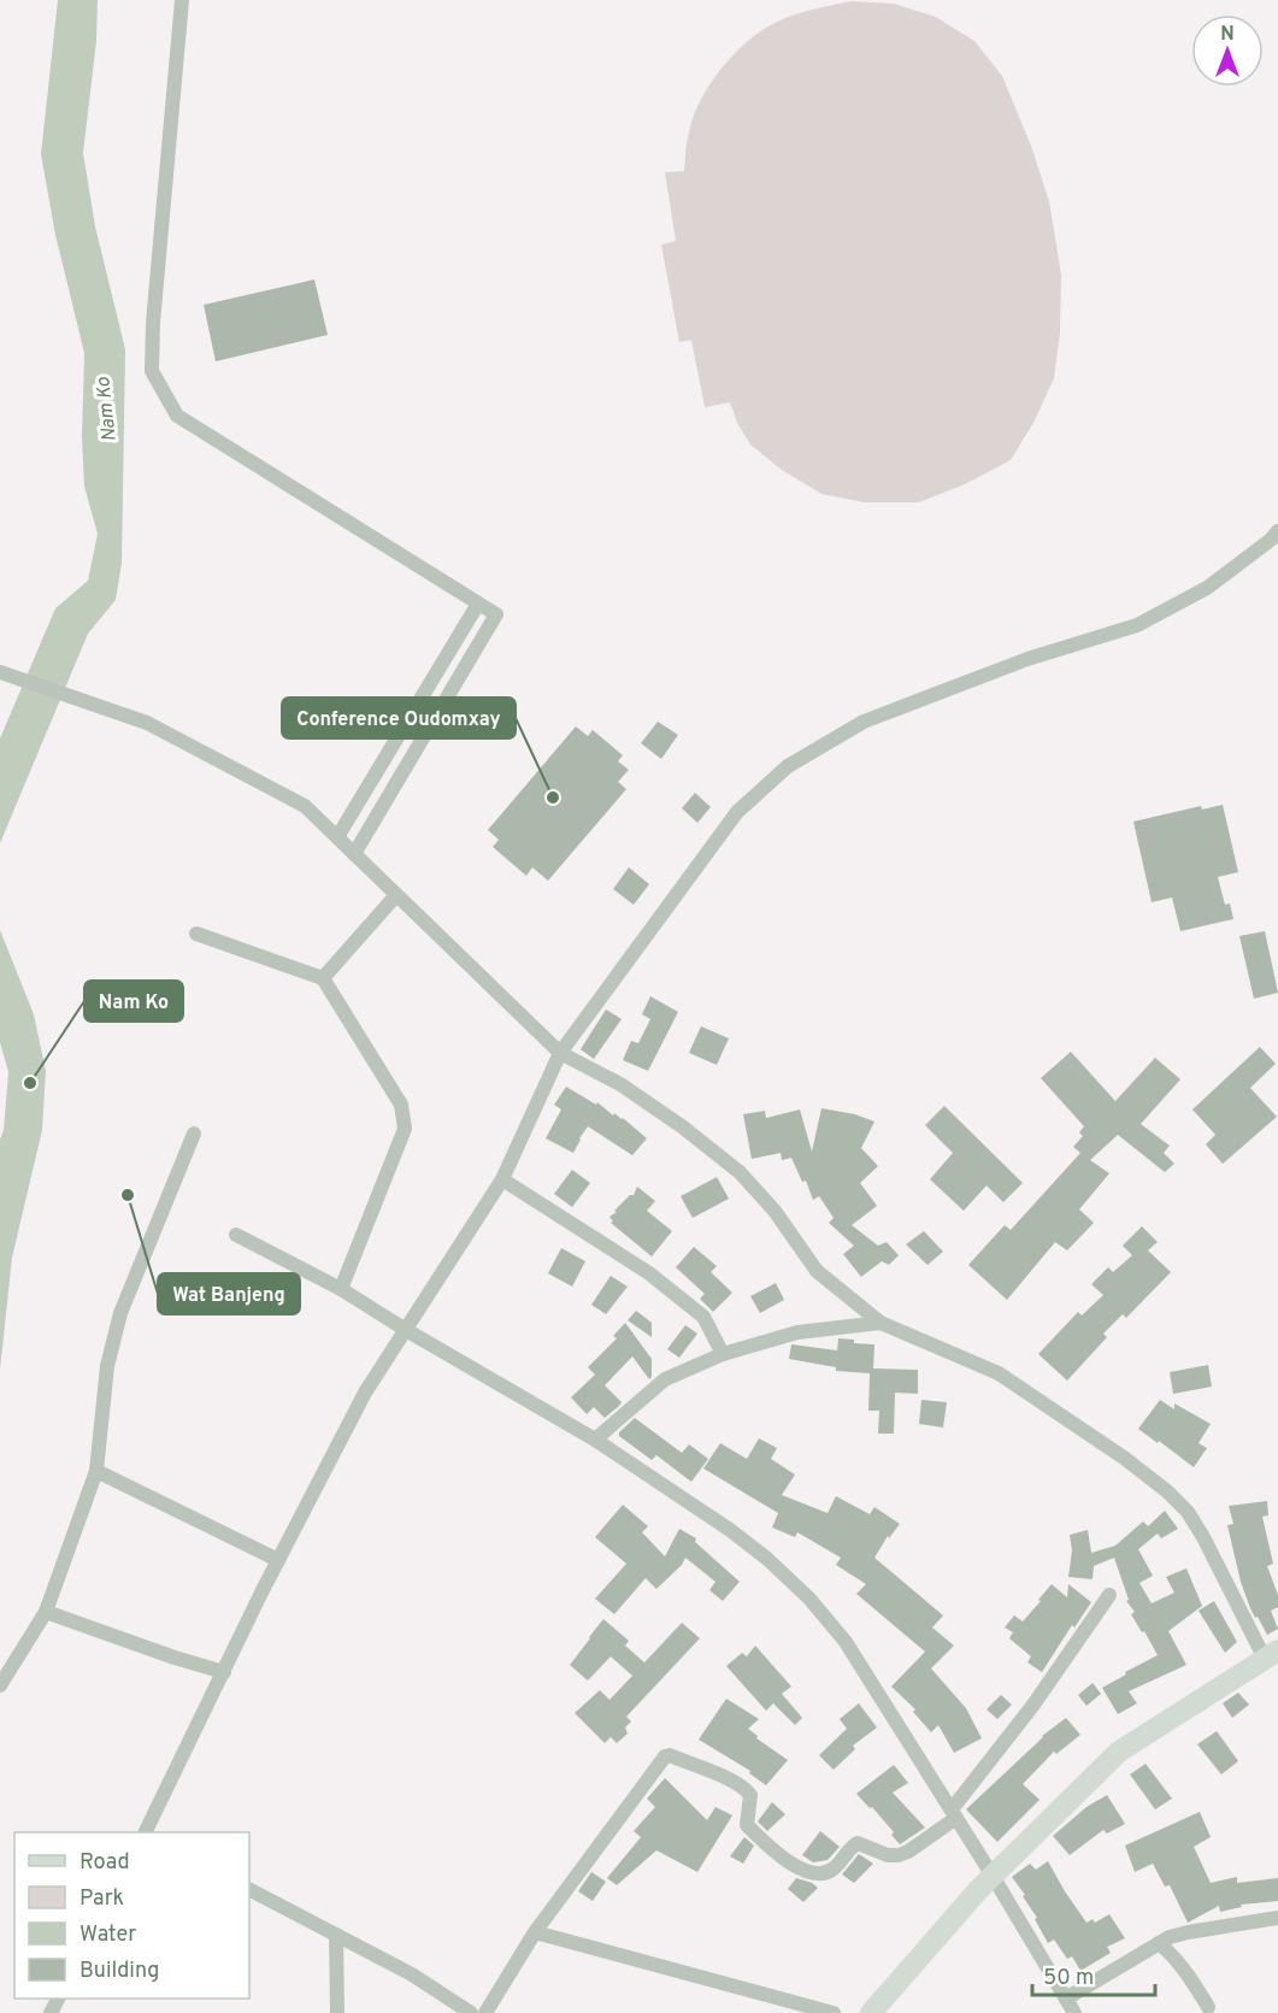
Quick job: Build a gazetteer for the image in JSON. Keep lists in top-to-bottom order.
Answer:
{
  "water": ["Nam Ko"],
  "places": ["Conference Oudomxay", "Nam Ko", "Wat Banjeng"],
  "legend": [
    "Road",
    "Park",
    "Water",
    "Building"
  ],
  "scale_bar": "50 m",
  "north": "top"
}
